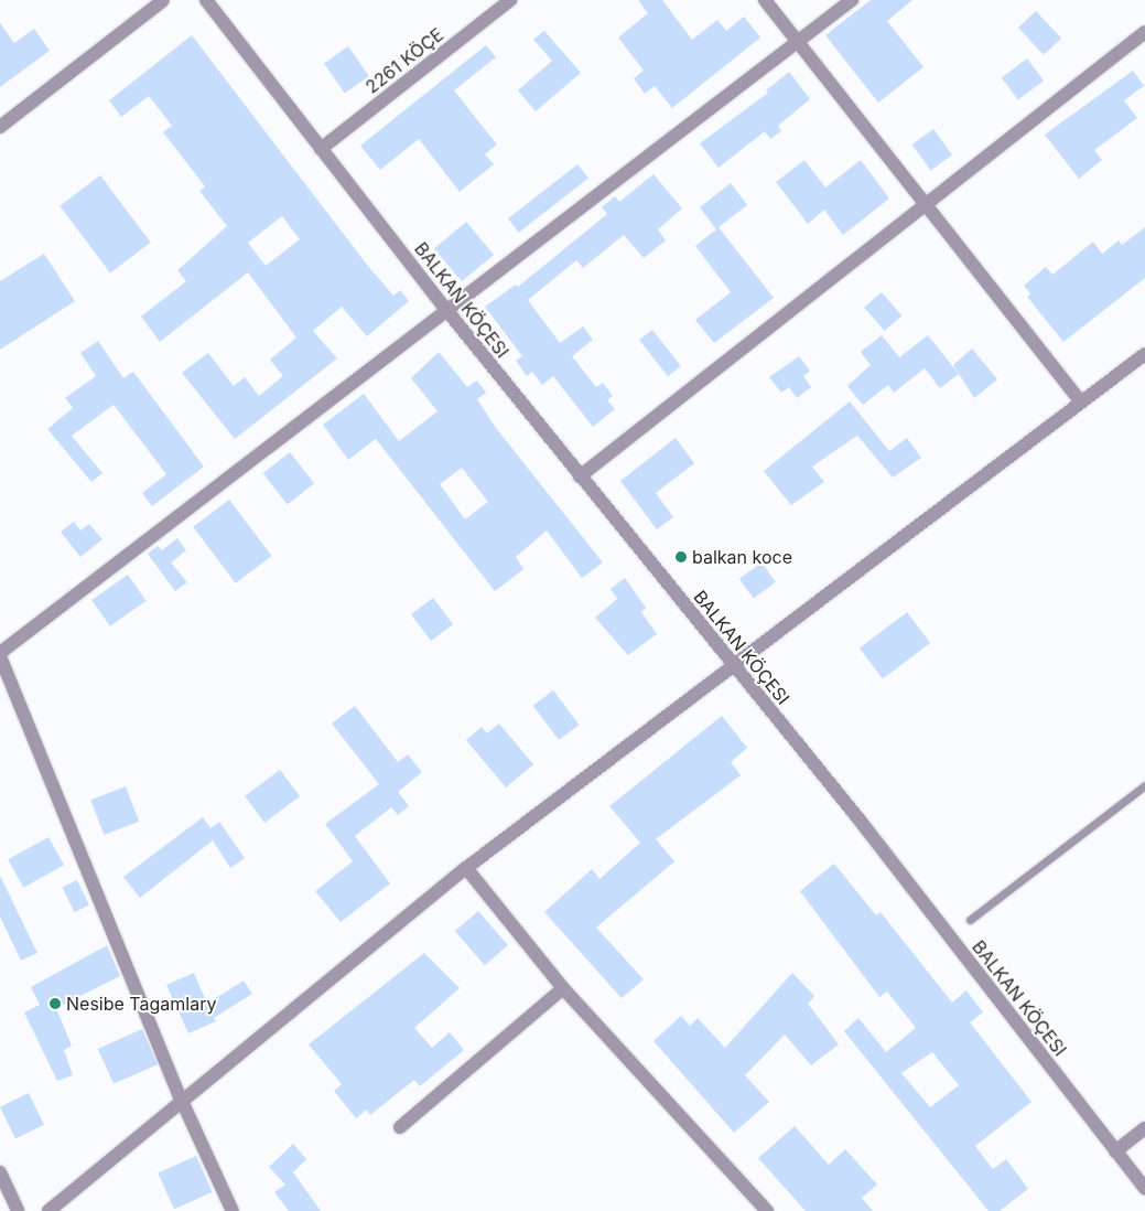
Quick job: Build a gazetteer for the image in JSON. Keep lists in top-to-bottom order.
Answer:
{
  "streets": {
    "street": ["2261 KÖÇE", "BALKAN KÖÇESI"]
  },
  "crossings": [
    ["2261 KÖÇE", "BALKAN KÖÇESI"]
  ],
  "places": ["balkan koce", "Nesibe Tagamlary"]
}
